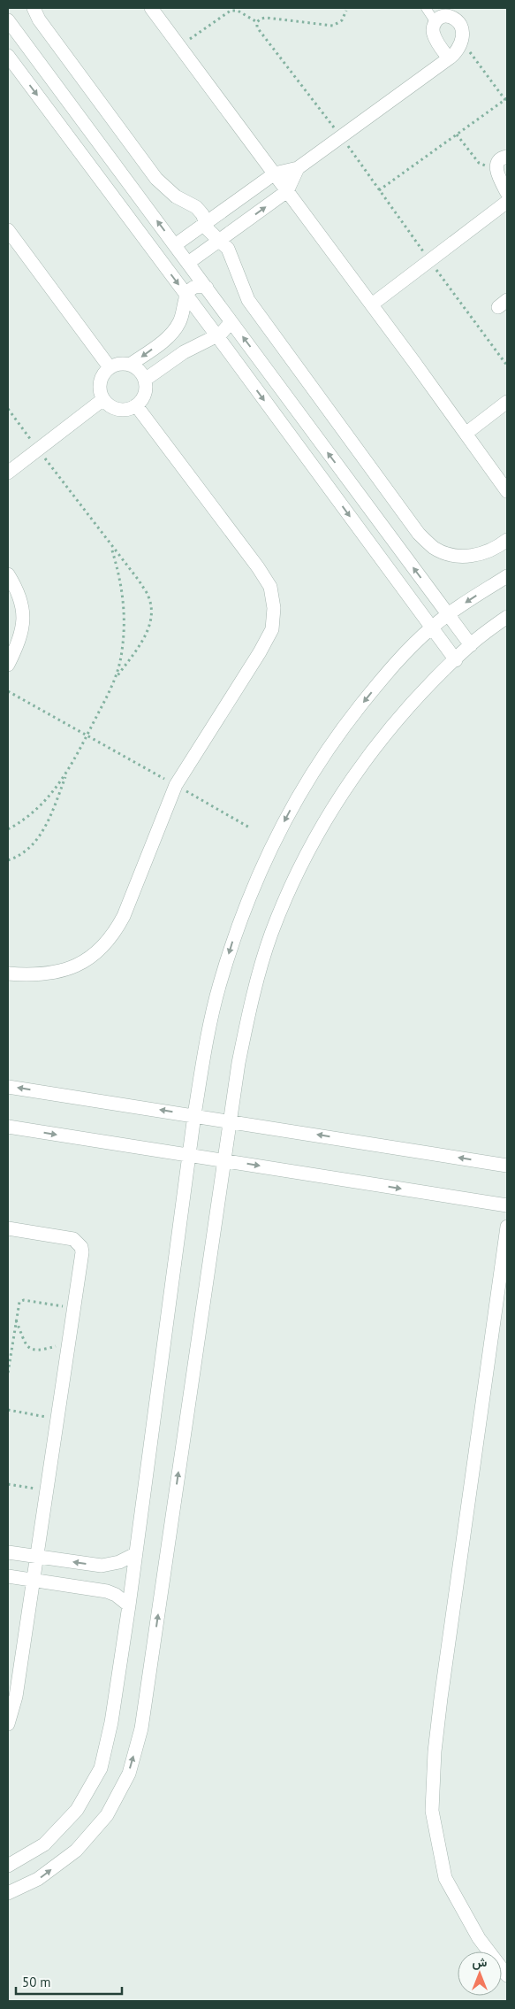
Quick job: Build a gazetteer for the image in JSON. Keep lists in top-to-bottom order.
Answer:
{
  "scale_bar": "50 m",
  "north": "top"
}
